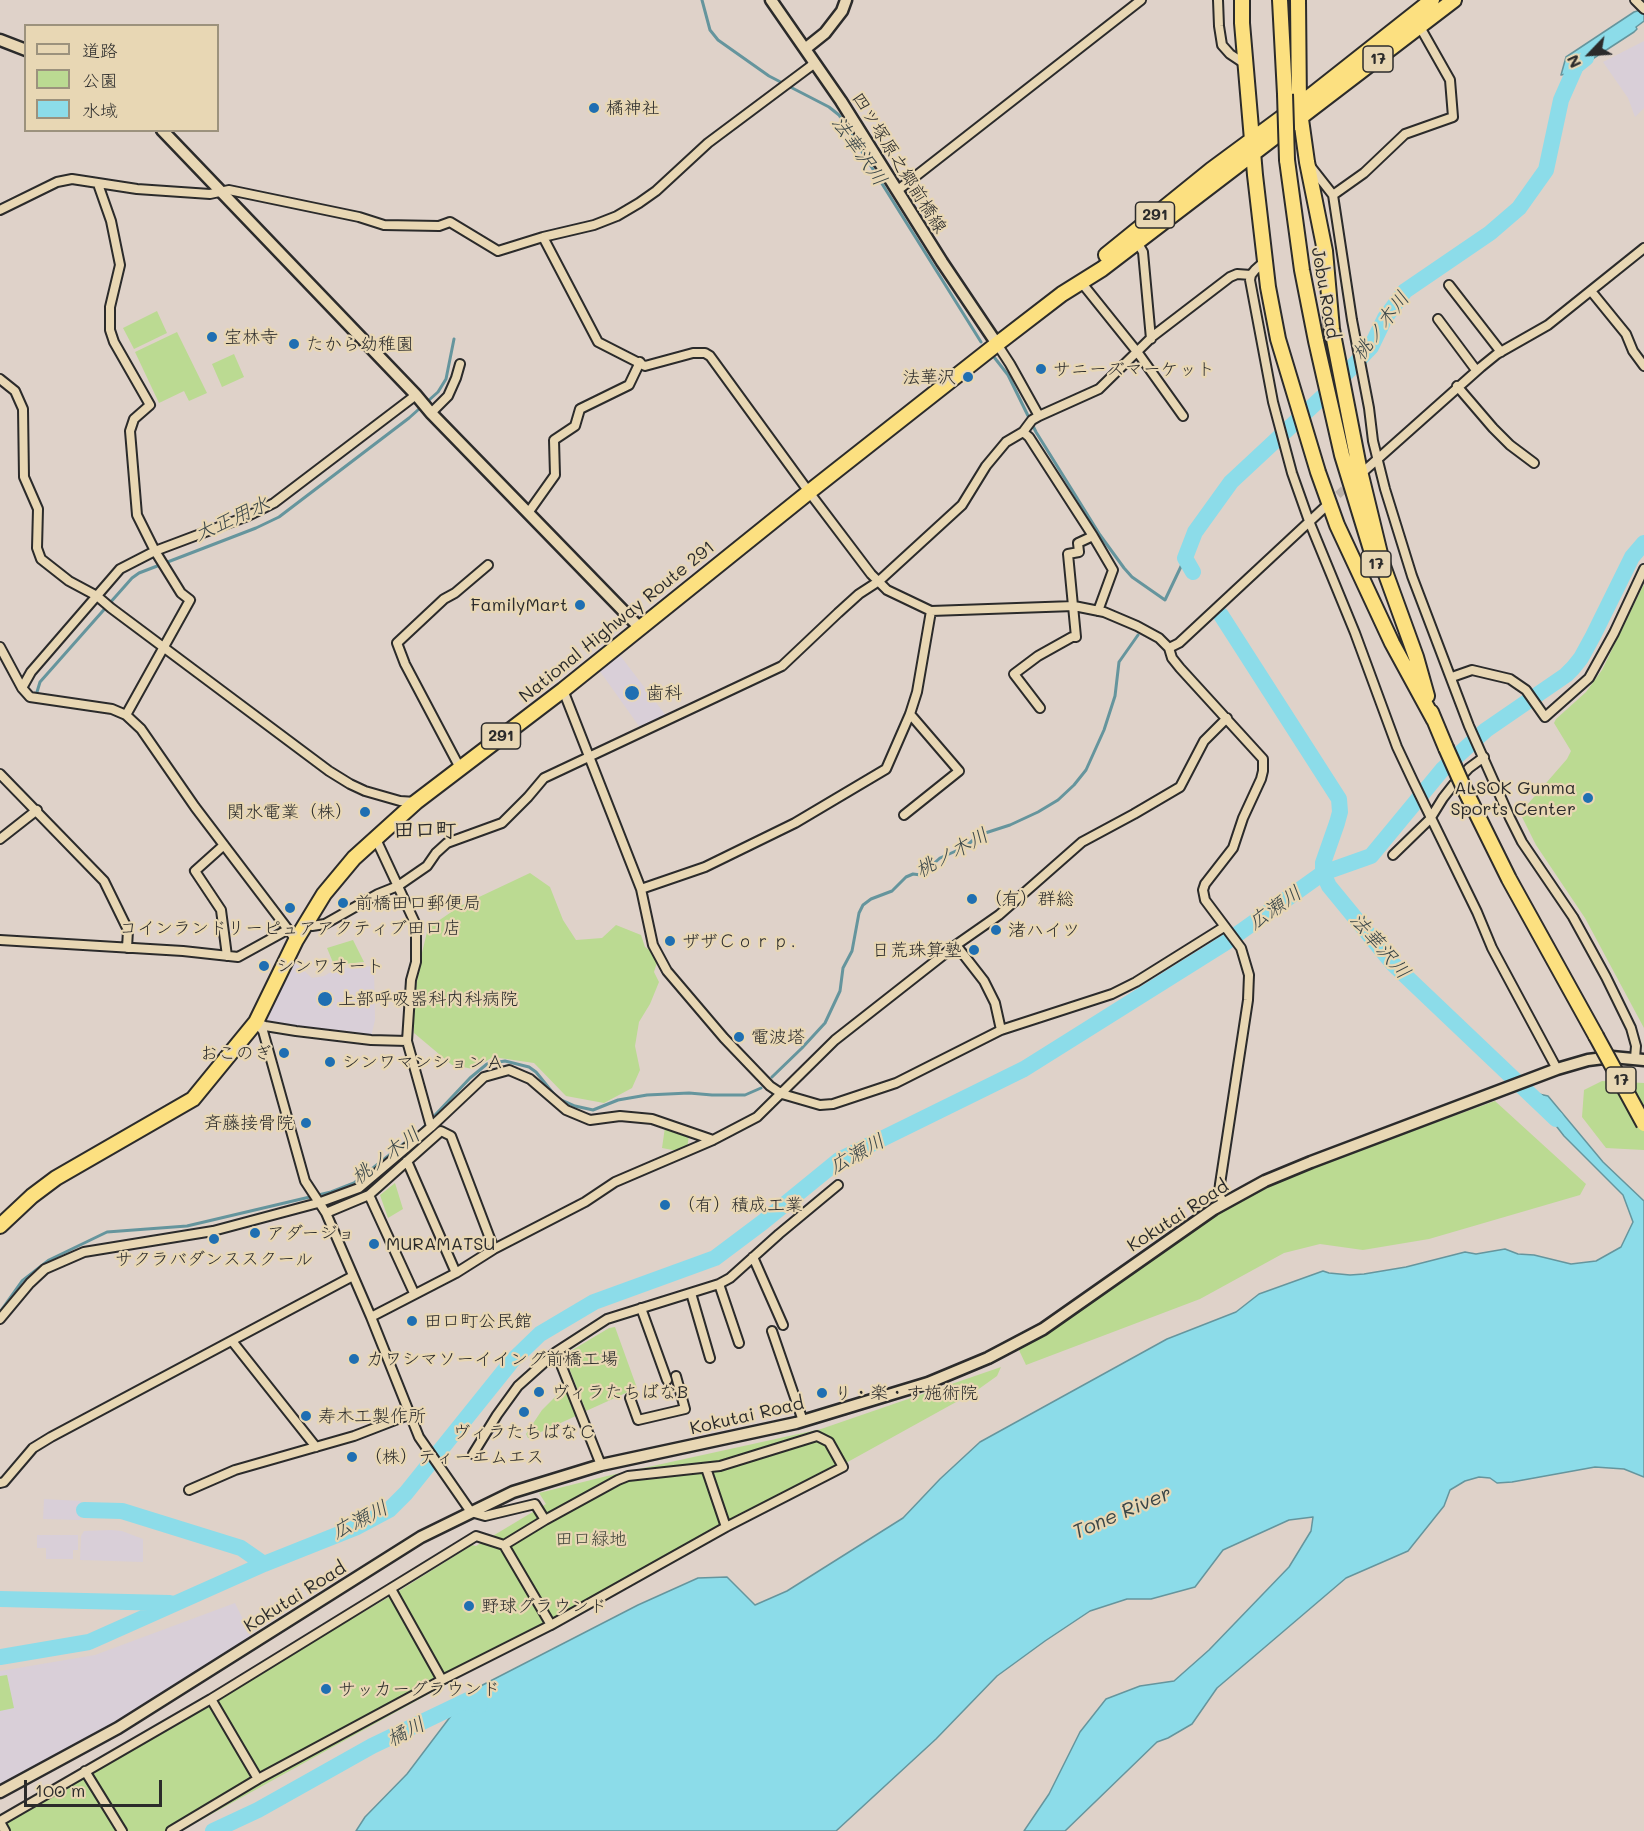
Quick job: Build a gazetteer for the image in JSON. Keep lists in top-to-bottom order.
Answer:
{
  "streets": {
    "highway": [
      "17",
      "291",
      "Jobu Road",
      "National Highway Route 291"
    ],
    "street": ["四ツ塚原之郷前橋線", "Kokutai Road"]
  },
  "crossings": [
    ["17", "Jobu Road"],
    ["17", "National Highway Route 291"],
    ["四ツ塚原之郷前橋線", "National Highway Route 291"]
  ],
  "districts": ["田口町"],
  "water": [
    "法華沢川",
    "桃ノ木川",
    "大正用水",
    "広瀬川",
    "Tone River",
    "橘川"
  ],
  "parks": ["田口緑地"],
  "places": [
    "橘神社",
    "宝林寺",
    "たから幼稚園",
    "サニーズマーケット",
    "法華沢",
    "FamilyMart",
    "歯科",
    "ALSOK Gunma Sports Center",
    "関水電業（株）",
    "（有）群総",
    "前橋田口郵便局",
    "コインランドリーピュアアクティブ田口店",
    "渚ハイツ",
    "ザザＣｏｒｐ．",
    "日荒珠算塾",
    "シンワオート",
    "上部呼吸器科内科病院",
    "電波塔",
    "おこのぎ",
    "シンワマンションＡ",
    "斉藤接骨院",
    "（有）積成工業",
    "アダージョ",
    "サクラバダンススクール",
    "MURAMATSU",
    "田口町公民館",
    "カワシマソーイイング前橋工場",
    "ヴィラたちばなB",
    "り・楽・す施術院",
    "ヴィラたちばなＣ",
    "寿木工製作所",
    "（株）ティーエムエス",
    "野球グラウンド",
    "サッカーグラウンド"
  ],
  "legend": ["道路", "公園", "水域"],
  "scale_bar": "100 m",
  "north": "bottom left"
}
